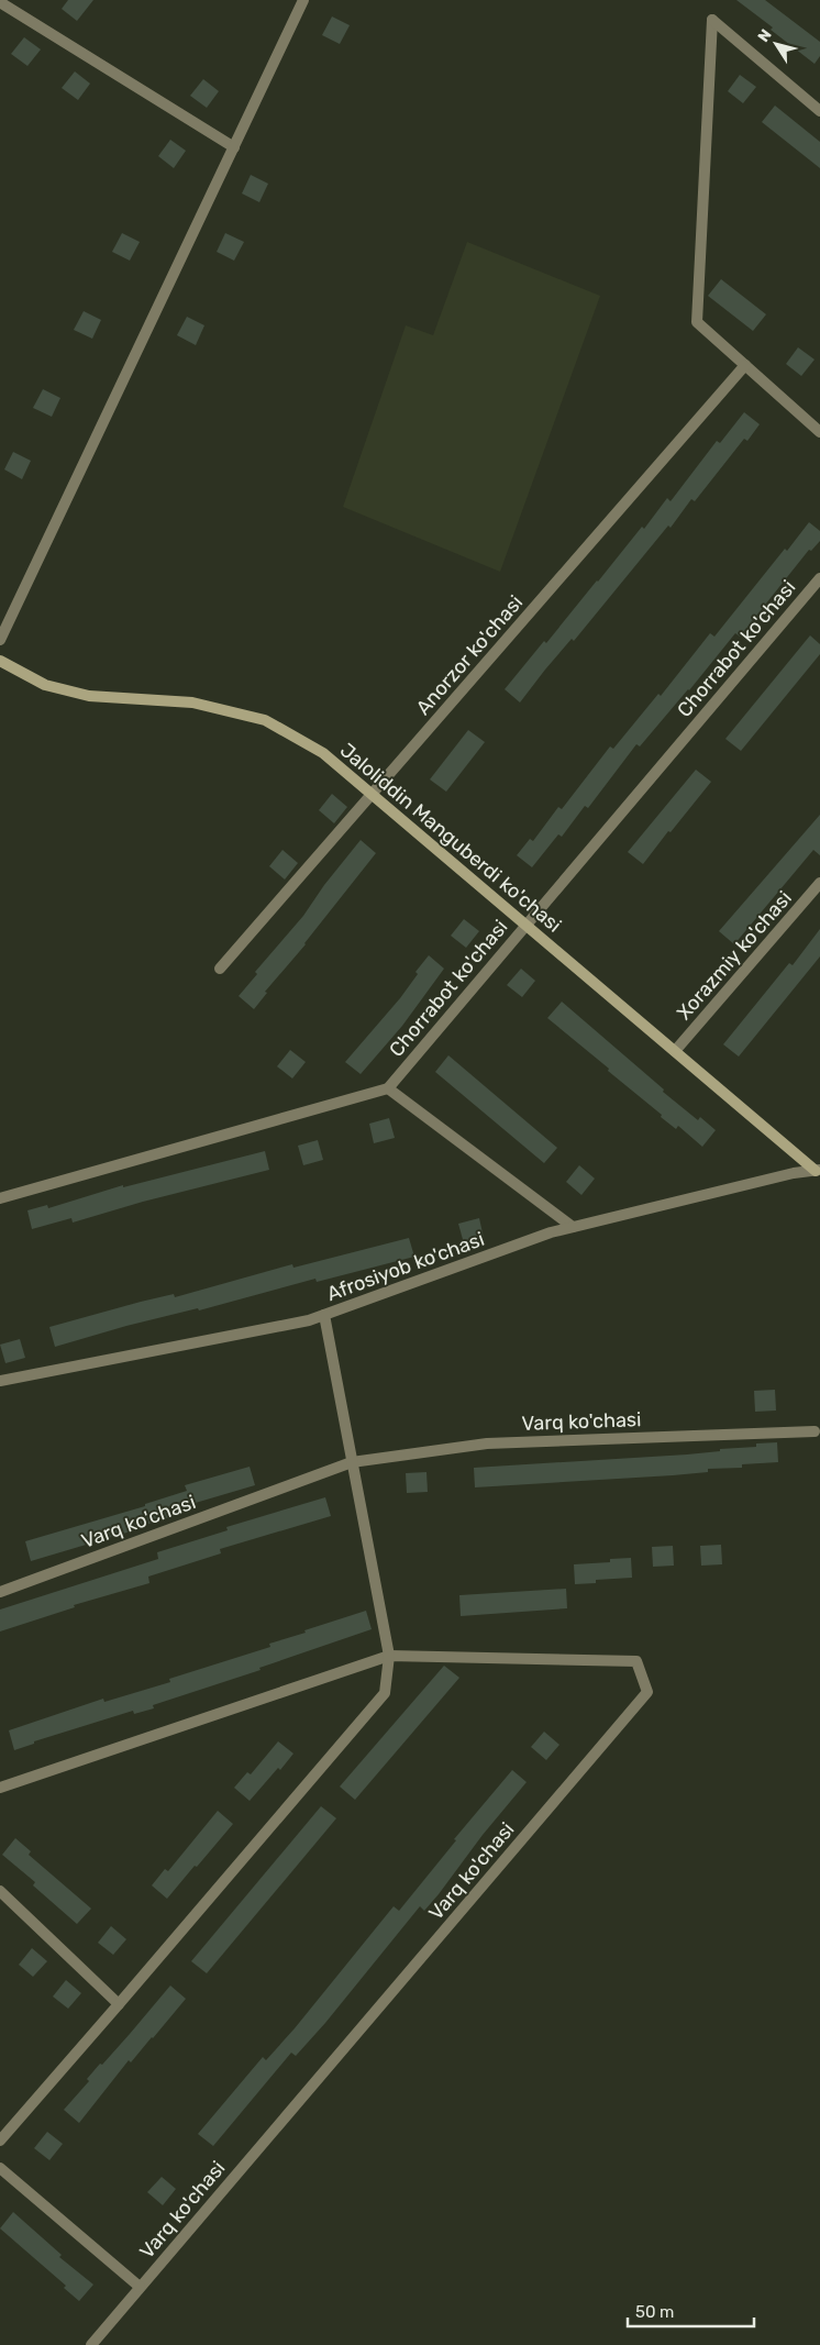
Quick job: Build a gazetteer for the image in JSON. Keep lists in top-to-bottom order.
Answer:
{
  "streets": {
    "street": [
      "Chorrabot ko'chasi",
      "Anorzor ko'chasi",
      "Jaloliddin Manguberdi ko'chasi",
      "Xorazmiy ko'chasi",
      "Afrosiyob ko'chasi",
      "Varq ko'chasi"
    ]
  },
  "crossings": [
    ["Chorrabot ko'chasi", "Jaloliddin Manguberdi ko'chasi"],
    ["Anorzor ko'chasi", "Jaloliddin Manguberdi ko'chasi"],
    ["Jaloliddin Manguberdi ko'chasi", "Xorazmiy ko'chasi"],
    ["Jaloliddin Manguberdi ko'chasi", "Afrosiyob ko'chasi"]
  ],
  "scale_bar": "50 m",
  "north": "top left"
}
